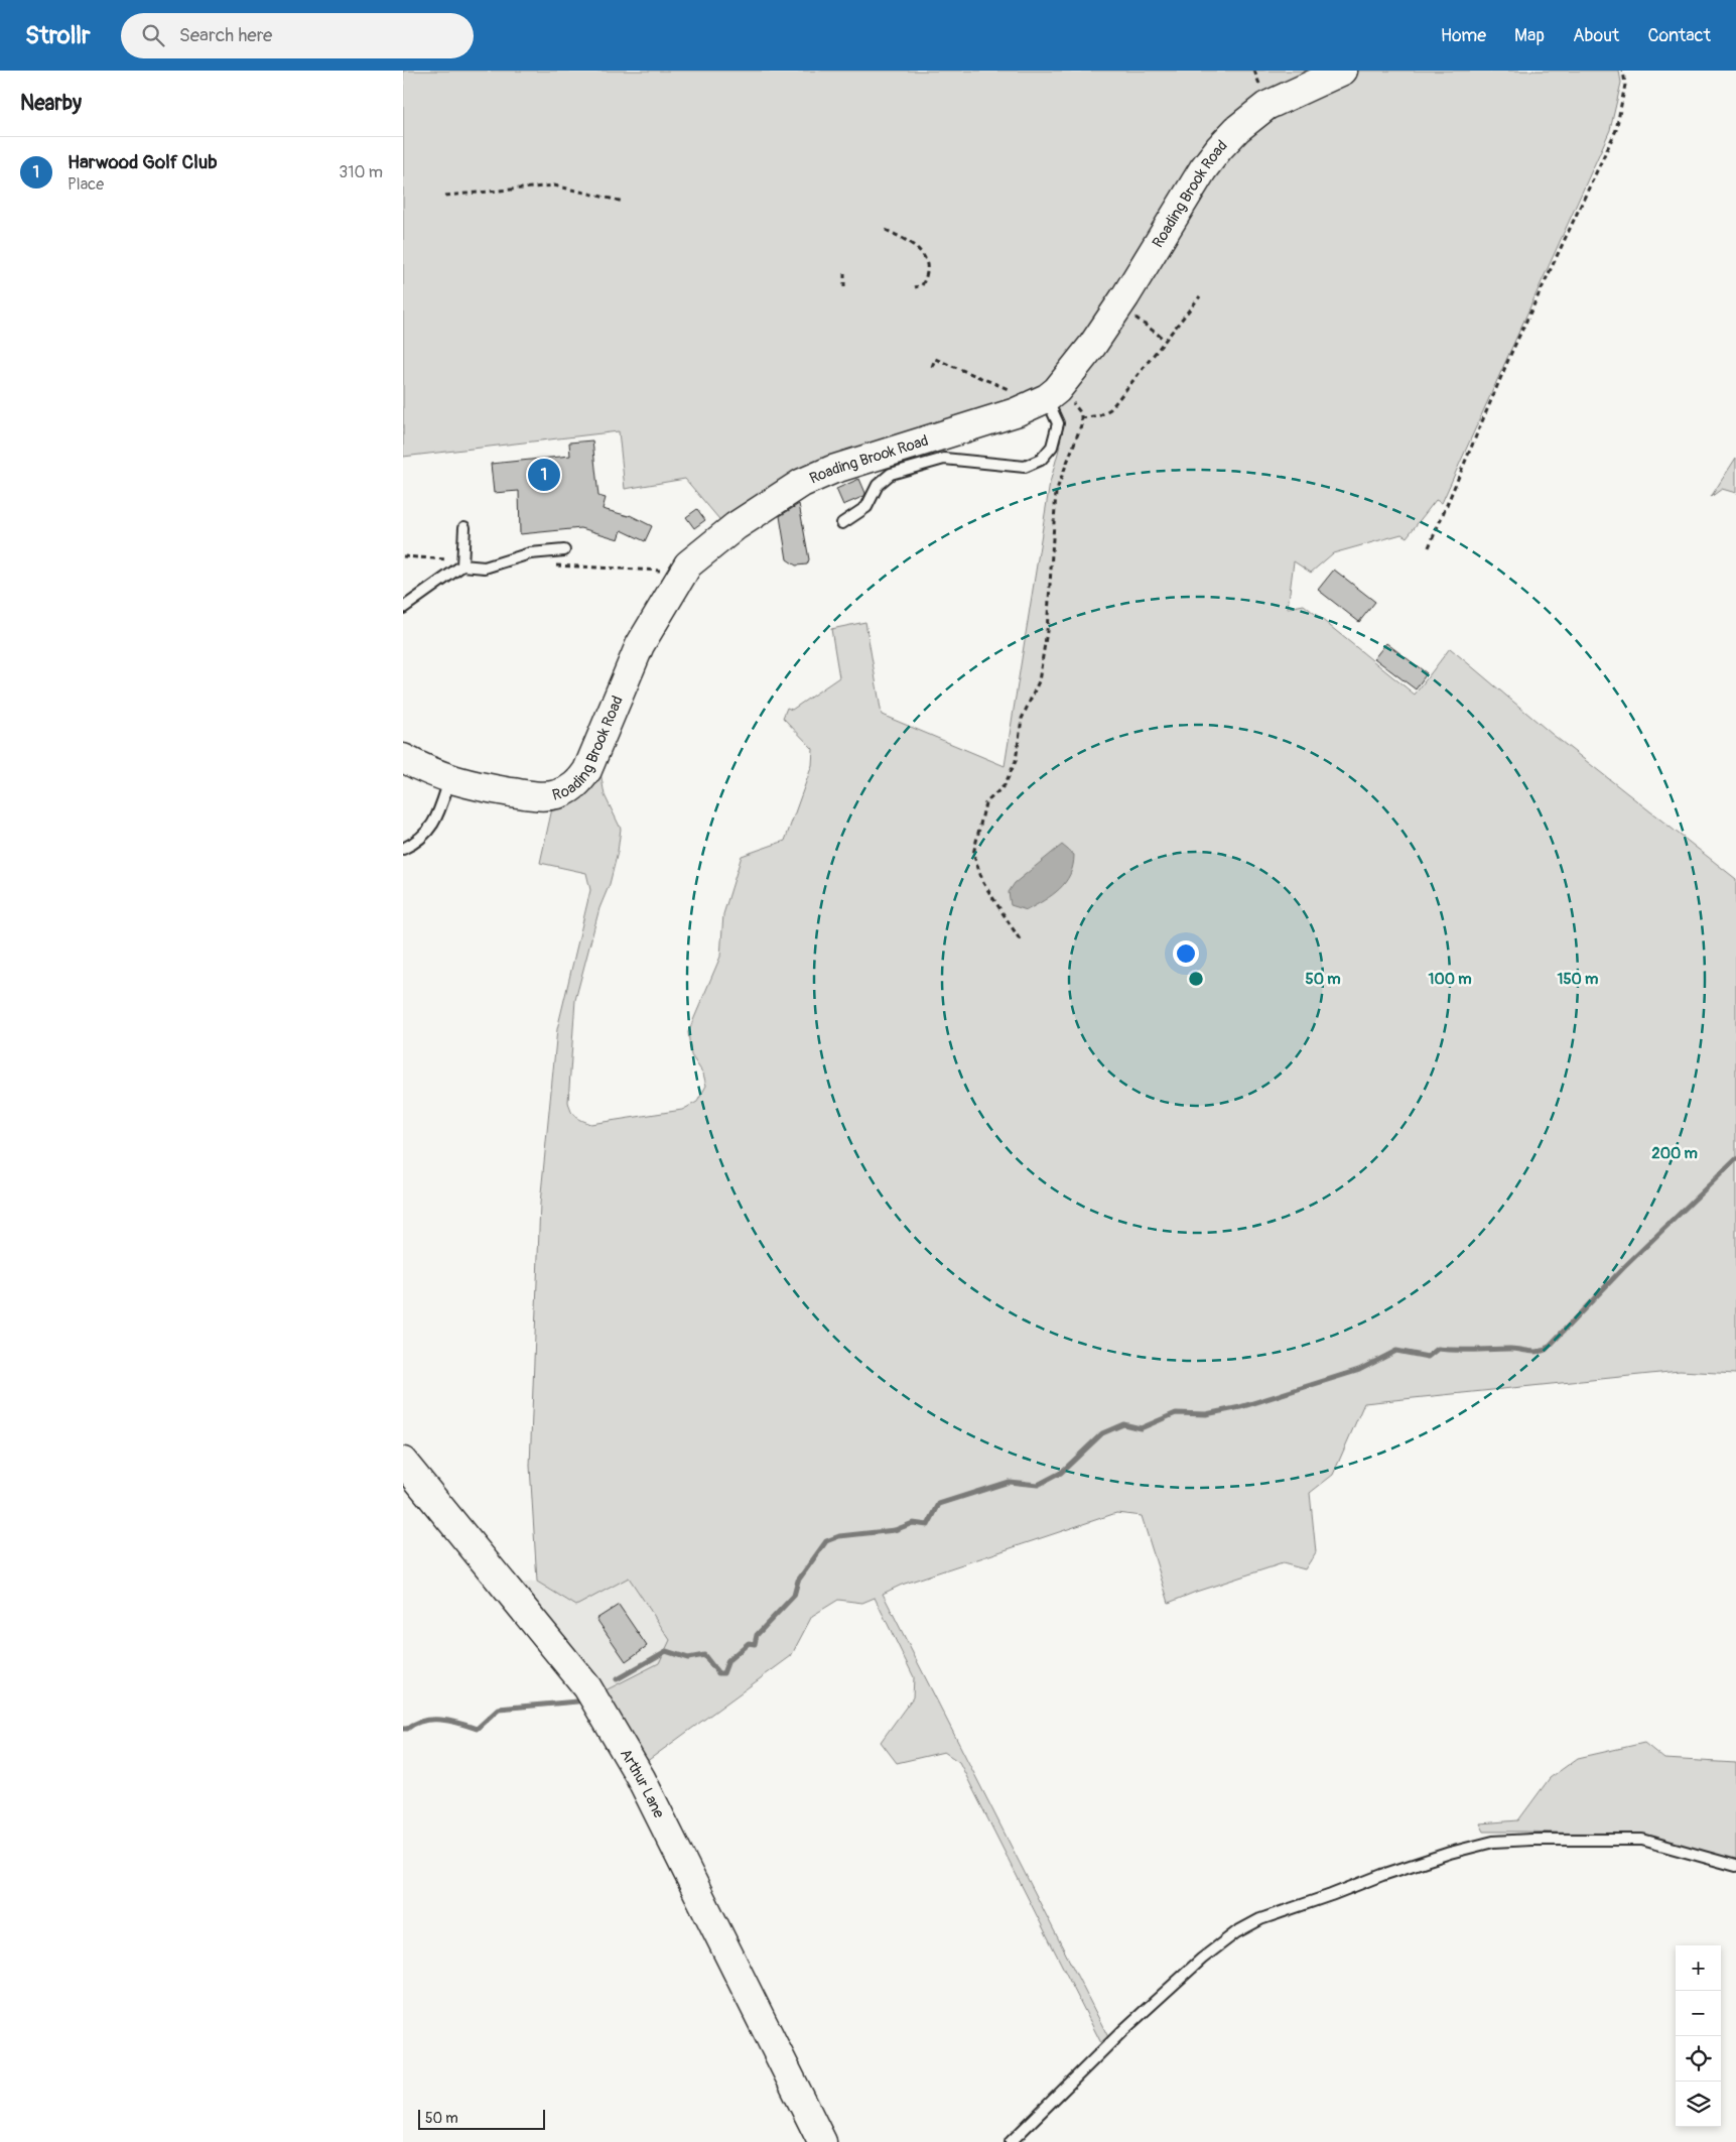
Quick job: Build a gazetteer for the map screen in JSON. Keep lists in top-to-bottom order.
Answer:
{
  "streets": {
    "street": ["Roading Brook Road", "Arthur Lane"]
  },
  "scale_bar": "50 m",
  "page": {
    "header": "Strollr",
    "search": "Search here",
    "nav": [
      "Home",
      "Map",
      "About",
      "Contact"
    ],
    "heading": "Nearby",
    "list": [
      {
        "mark": "1",
        "name": "Harwood Golf Club",
        "note": "Place",
        "value": "310 m"
      }
    ],
    "pins": "1",
    "map_buttons": ["+", "−"],
    "scale": "50 m"
  },
  "rings": [
    "50 m",
    "100 m",
    "150 m",
    "200 m"
  ]
}
